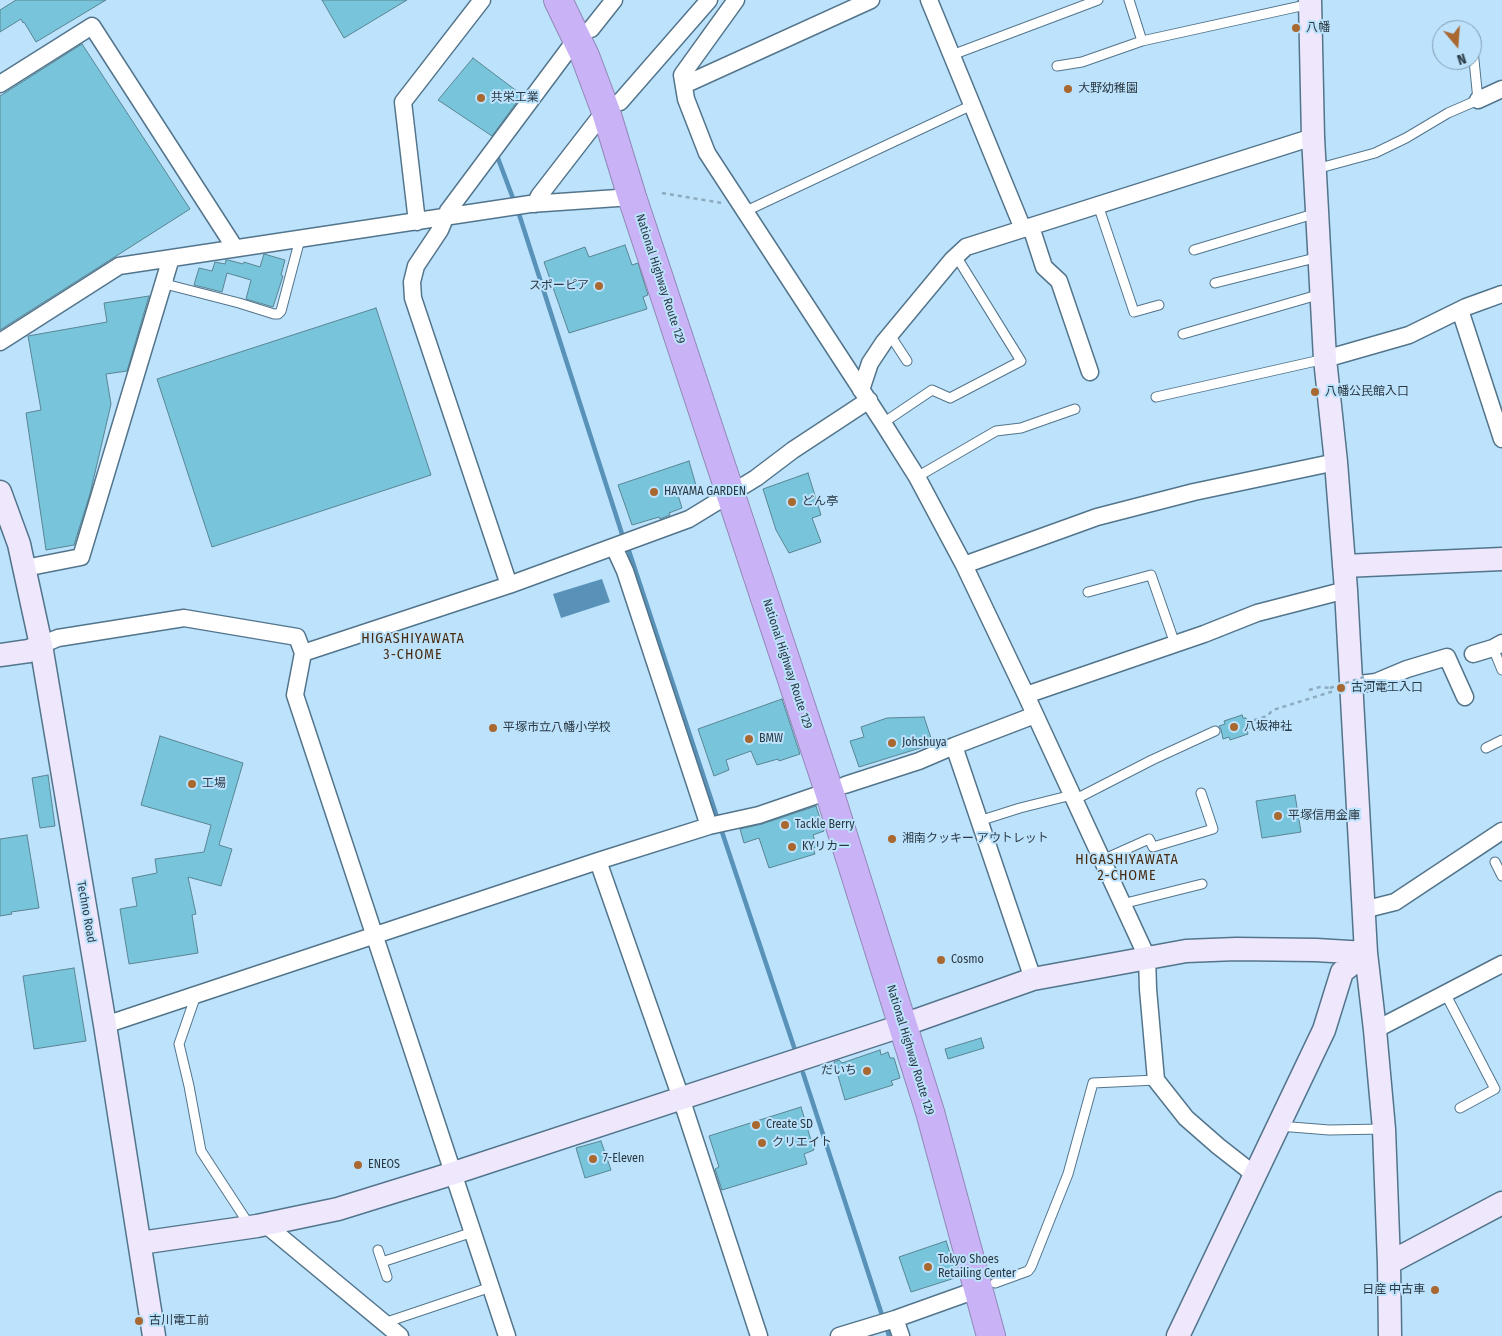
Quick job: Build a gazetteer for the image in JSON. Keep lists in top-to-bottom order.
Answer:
{
  "streets": {
    "highway": ["National Highway Route 129"],
    "street": ["Techno Road"]
  },
  "districts": ["HIGASHIYAWATA 3-CHOME", "HIGASHIYAWATA 2-CHOME"],
  "places": [
    "八幡",
    "大野幼稚園",
    "共栄工業",
    "スポーピア",
    "八幡公民館入口",
    "HAYAMA GARDEN",
    "どん亭",
    "古河電工入口",
    "八坂神社",
    "平塚市立八幡小学校",
    "BMW",
    "Johshuya",
    "工場",
    "平塚信用金庫",
    "Tackle Berry",
    "湘南クッキー アウトレット",
    "KYリカー",
    "Cosmo",
    "だいち",
    "Create SD",
    "クリエイト",
    "7-Eleven",
    "ENEOS",
    "Tokyo Shoes Retailing Center",
    "日産 中古車",
    "古川電工前"
  ],
  "north": "bottom"
}
